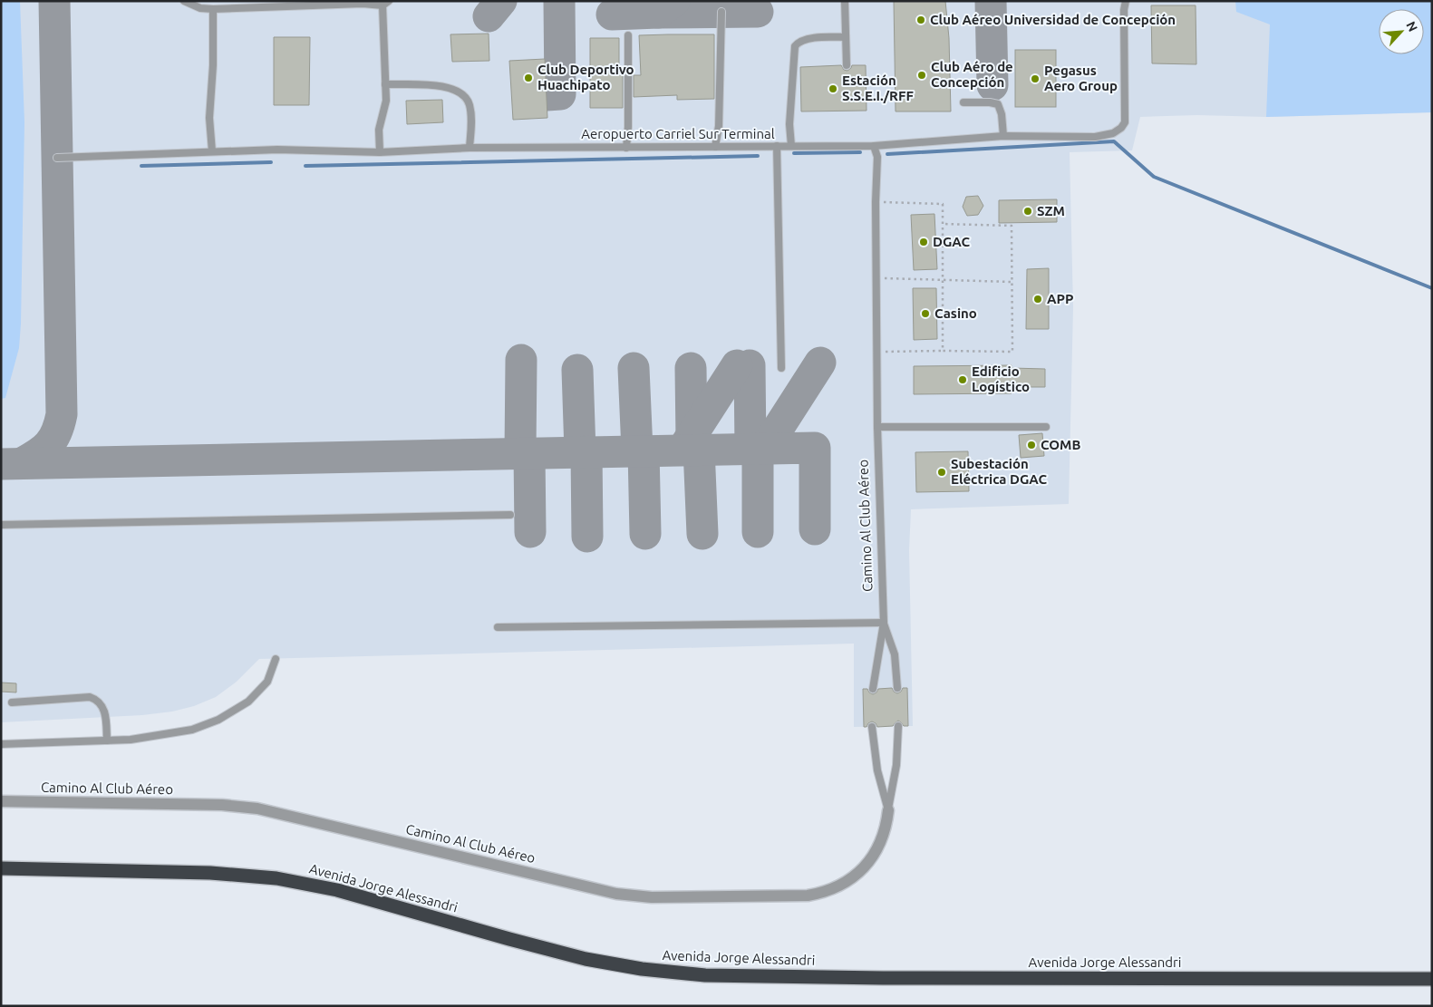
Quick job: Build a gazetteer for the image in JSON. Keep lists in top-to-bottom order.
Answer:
{
  "streets": {
    "highway": ["Avenida Jorge Alessandri"],
    "street": ["Camino Al Club Aéreo"],
    "lane": ["Aeropuerto Carriel Sur Terminal"]
  },
  "crossings": [
    ["Aeropuerto Carriel Sur Terminal", "Camino Al Club Aéreo"]
  ],
  "places": [
    "Club Aéreo Universidad de Concepción",
    "Club Aéro de Concepción",
    "Club Deportivo Huachipato",
    "Pegasus Aero Group",
    "Estación S.S.E.I./RFF",
    "SZM",
    "DGAC",
    "APP",
    "Casino",
    "Edificio Logístico",
    "COMB",
    "Subestación Eléctrica DGAC"
  ],
  "north": "top right"
}
